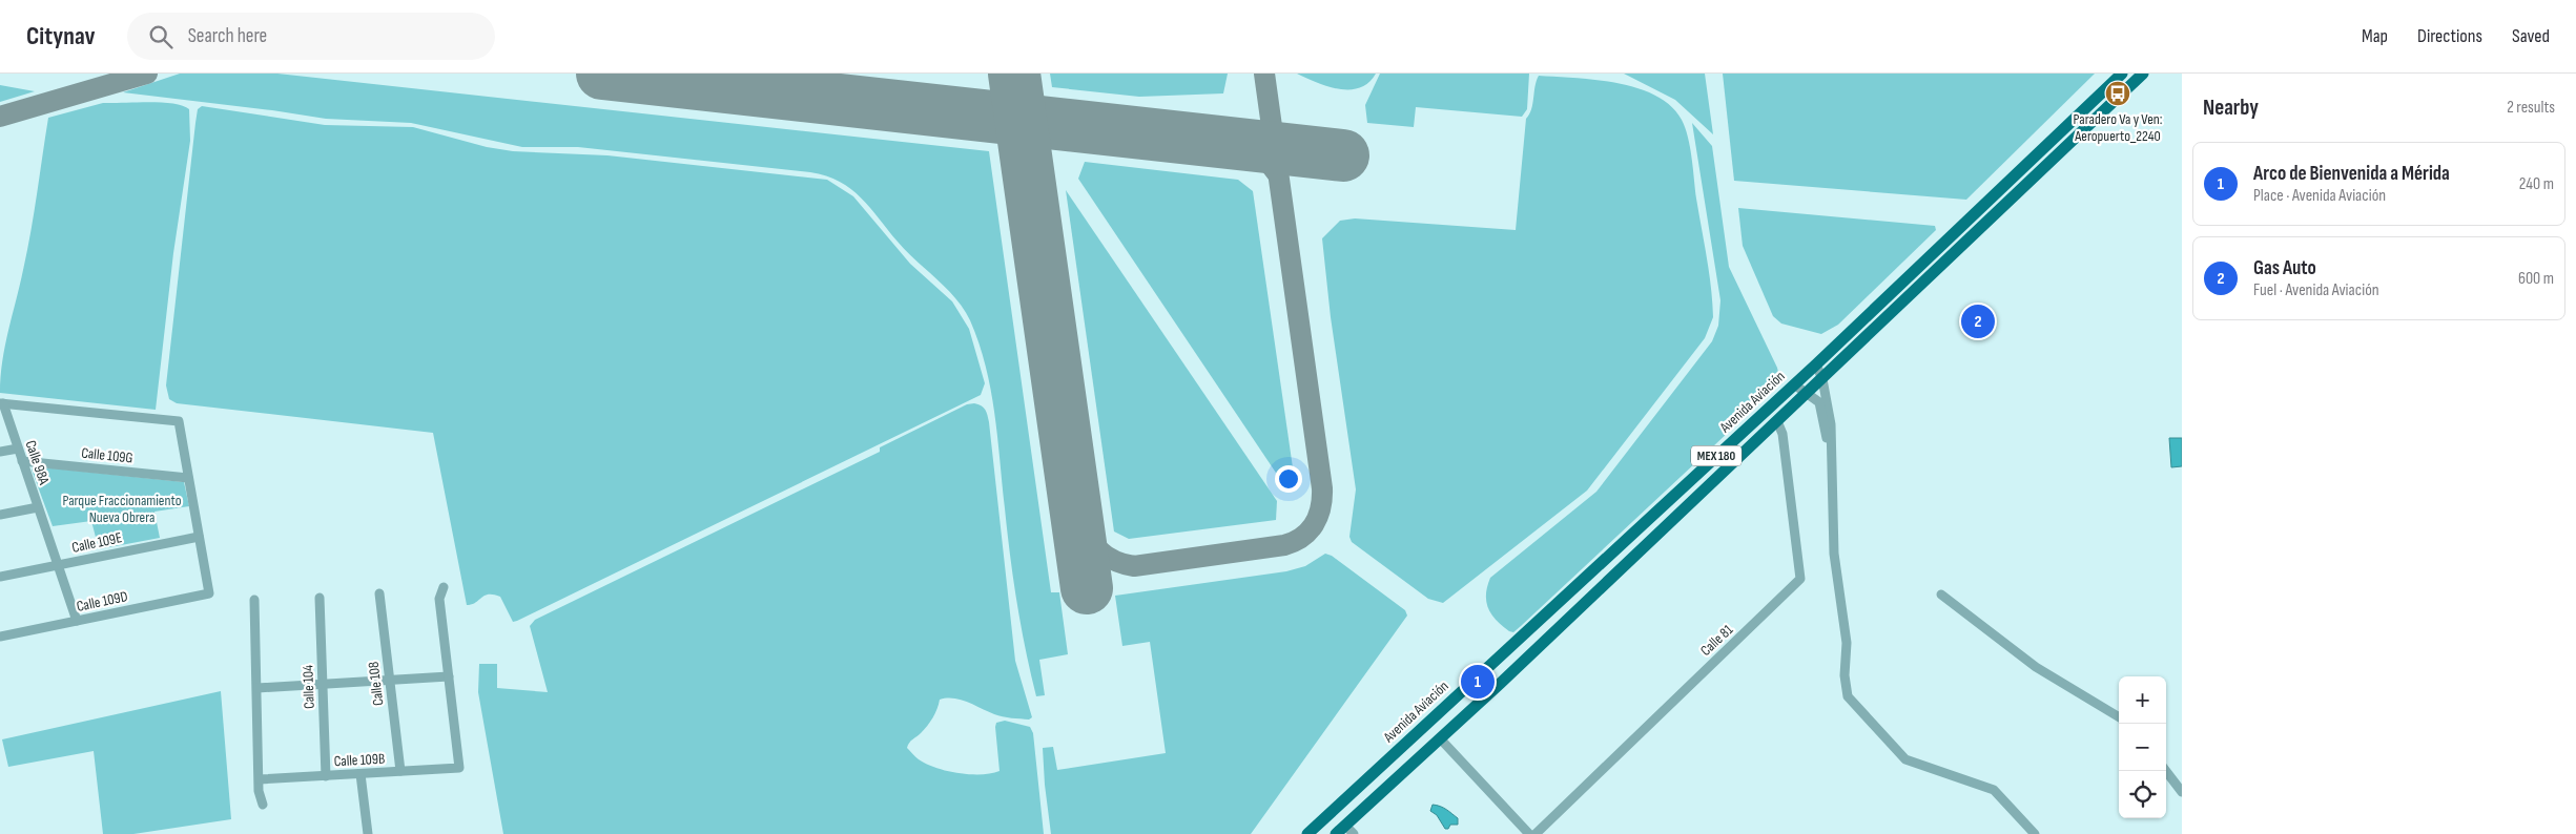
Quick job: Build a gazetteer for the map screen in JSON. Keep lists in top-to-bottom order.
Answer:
{
  "streets": {
    "main road": ["Avenida Aviación", "MEX 180"],
    "street": [
      "Calle 109G",
      "Calle 98A",
      "Calle 109E",
      "Calle 109D",
      "Calle 81",
      "Calle 108",
      "Calle 104",
      "Calle 109B"
    ]
  },
  "crossings": [
    ["Calle 109G", "Calle 98A"],
    ["MEX 180", "Calle 81"],
    ["Calle 98A", "Calle 109E"],
    ["Calle 98A", "Calle 109D"],
    ["Calle 109E", "Calle 109D"],
    ["Calle 108", "Calle 109B"],
    ["Calle 104", "Calle 109B"]
  ],
  "parks": ["Parque Fraccionamiento Nueva Obrera"],
  "places": {
    "bus stop": ["Paradero Va y Ven: Aeropuerto_2240"]
  },
  "page": {
    "header": "Citynav",
    "search": "Search here",
    "nav": ["Map", "Directions", "Saved"],
    "heading": ["Nearby", "2 results"],
    "list": [
      {
        "mark": "1",
        "name": "Arco de Bienvenida a Mérida",
        "note": "Place · Avenida Aviación",
        "value": "240 m"
      },
      {
        "mark": "2",
        "name": "Gas Auto",
        "note": "Fuel · Avenida Aviación",
        "value": "600 m"
      }
    ],
    "pins": ["2", "1"],
    "map_buttons": ["+", "−"]
  }
}
